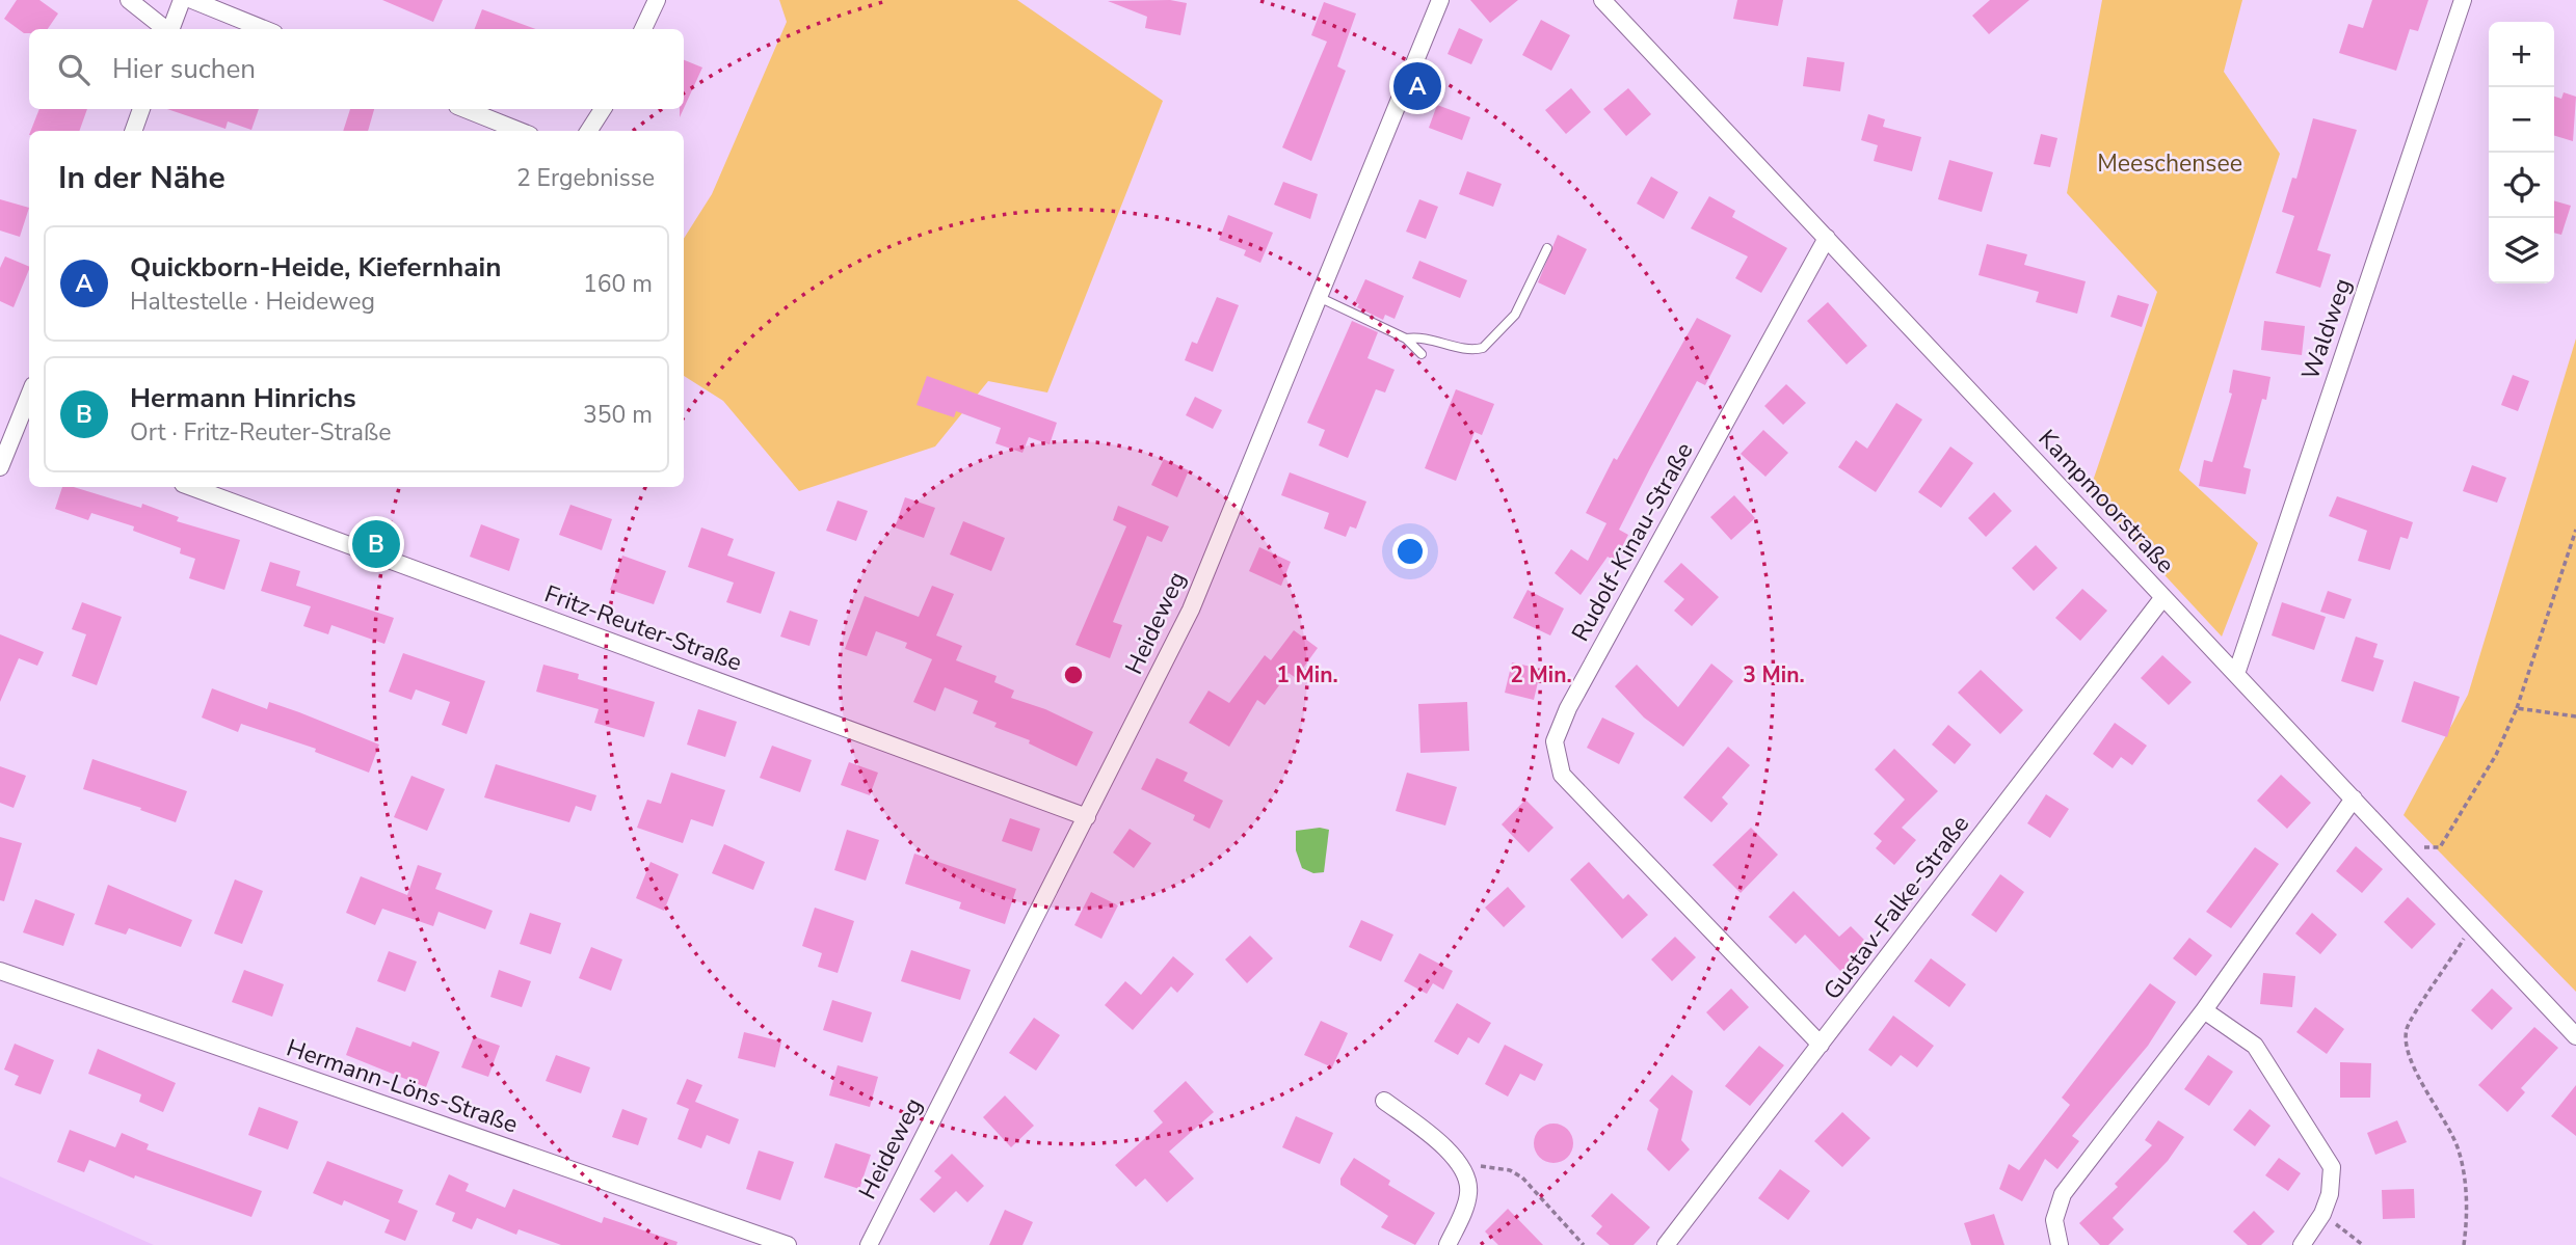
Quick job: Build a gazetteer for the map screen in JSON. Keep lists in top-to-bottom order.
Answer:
{
  "streets": {
    "street": [
      "Waldweg",
      "Kampmoorstraße",
      "Rudolf-Kinau-Straße",
      "Heideweg",
      "Fritz-Reuter-Straße",
      "Gustav-Falke-Straße",
      "Hermann-Löns-Straße"
    ]
  },
  "crossings": [
    ["Waldweg", "Kampmoorstraße"],
    ["Kampmoorstraße", "Rudolf-Kinau-Straße"],
    ["Kampmoorstraße", "Gustav-Falke-Straße"],
    ["Rudolf-Kinau-Straße", "Gustav-Falke-Straße"],
    ["Heideweg", "Fritz-Reuter-Straße"]
  ],
  "parks": ["Meeschensee"],
  "page": {
    "map_buttons": ["+", "−"],
    "search": "Hier suchen",
    "pins": ["A", "B"],
    "heading": ["In der Nähe", "2 Ergebnisse"],
    "list": [
      {
        "mark": "A",
        "name": "Quickborn-Heide, Kiefernhain",
        "note": "Haltestelle · Heideweg",
        "value": "160 m"
      },
      {
        "mark": "B",
        "name": "Hermann Hinrichs",
        "note": "Ort · Fritz-Reuter-Straße",
        "value": "350 m"
      }
    ]
  },
  "rings": ["1 Min.", "2 Min.", "3 Min."]
}
